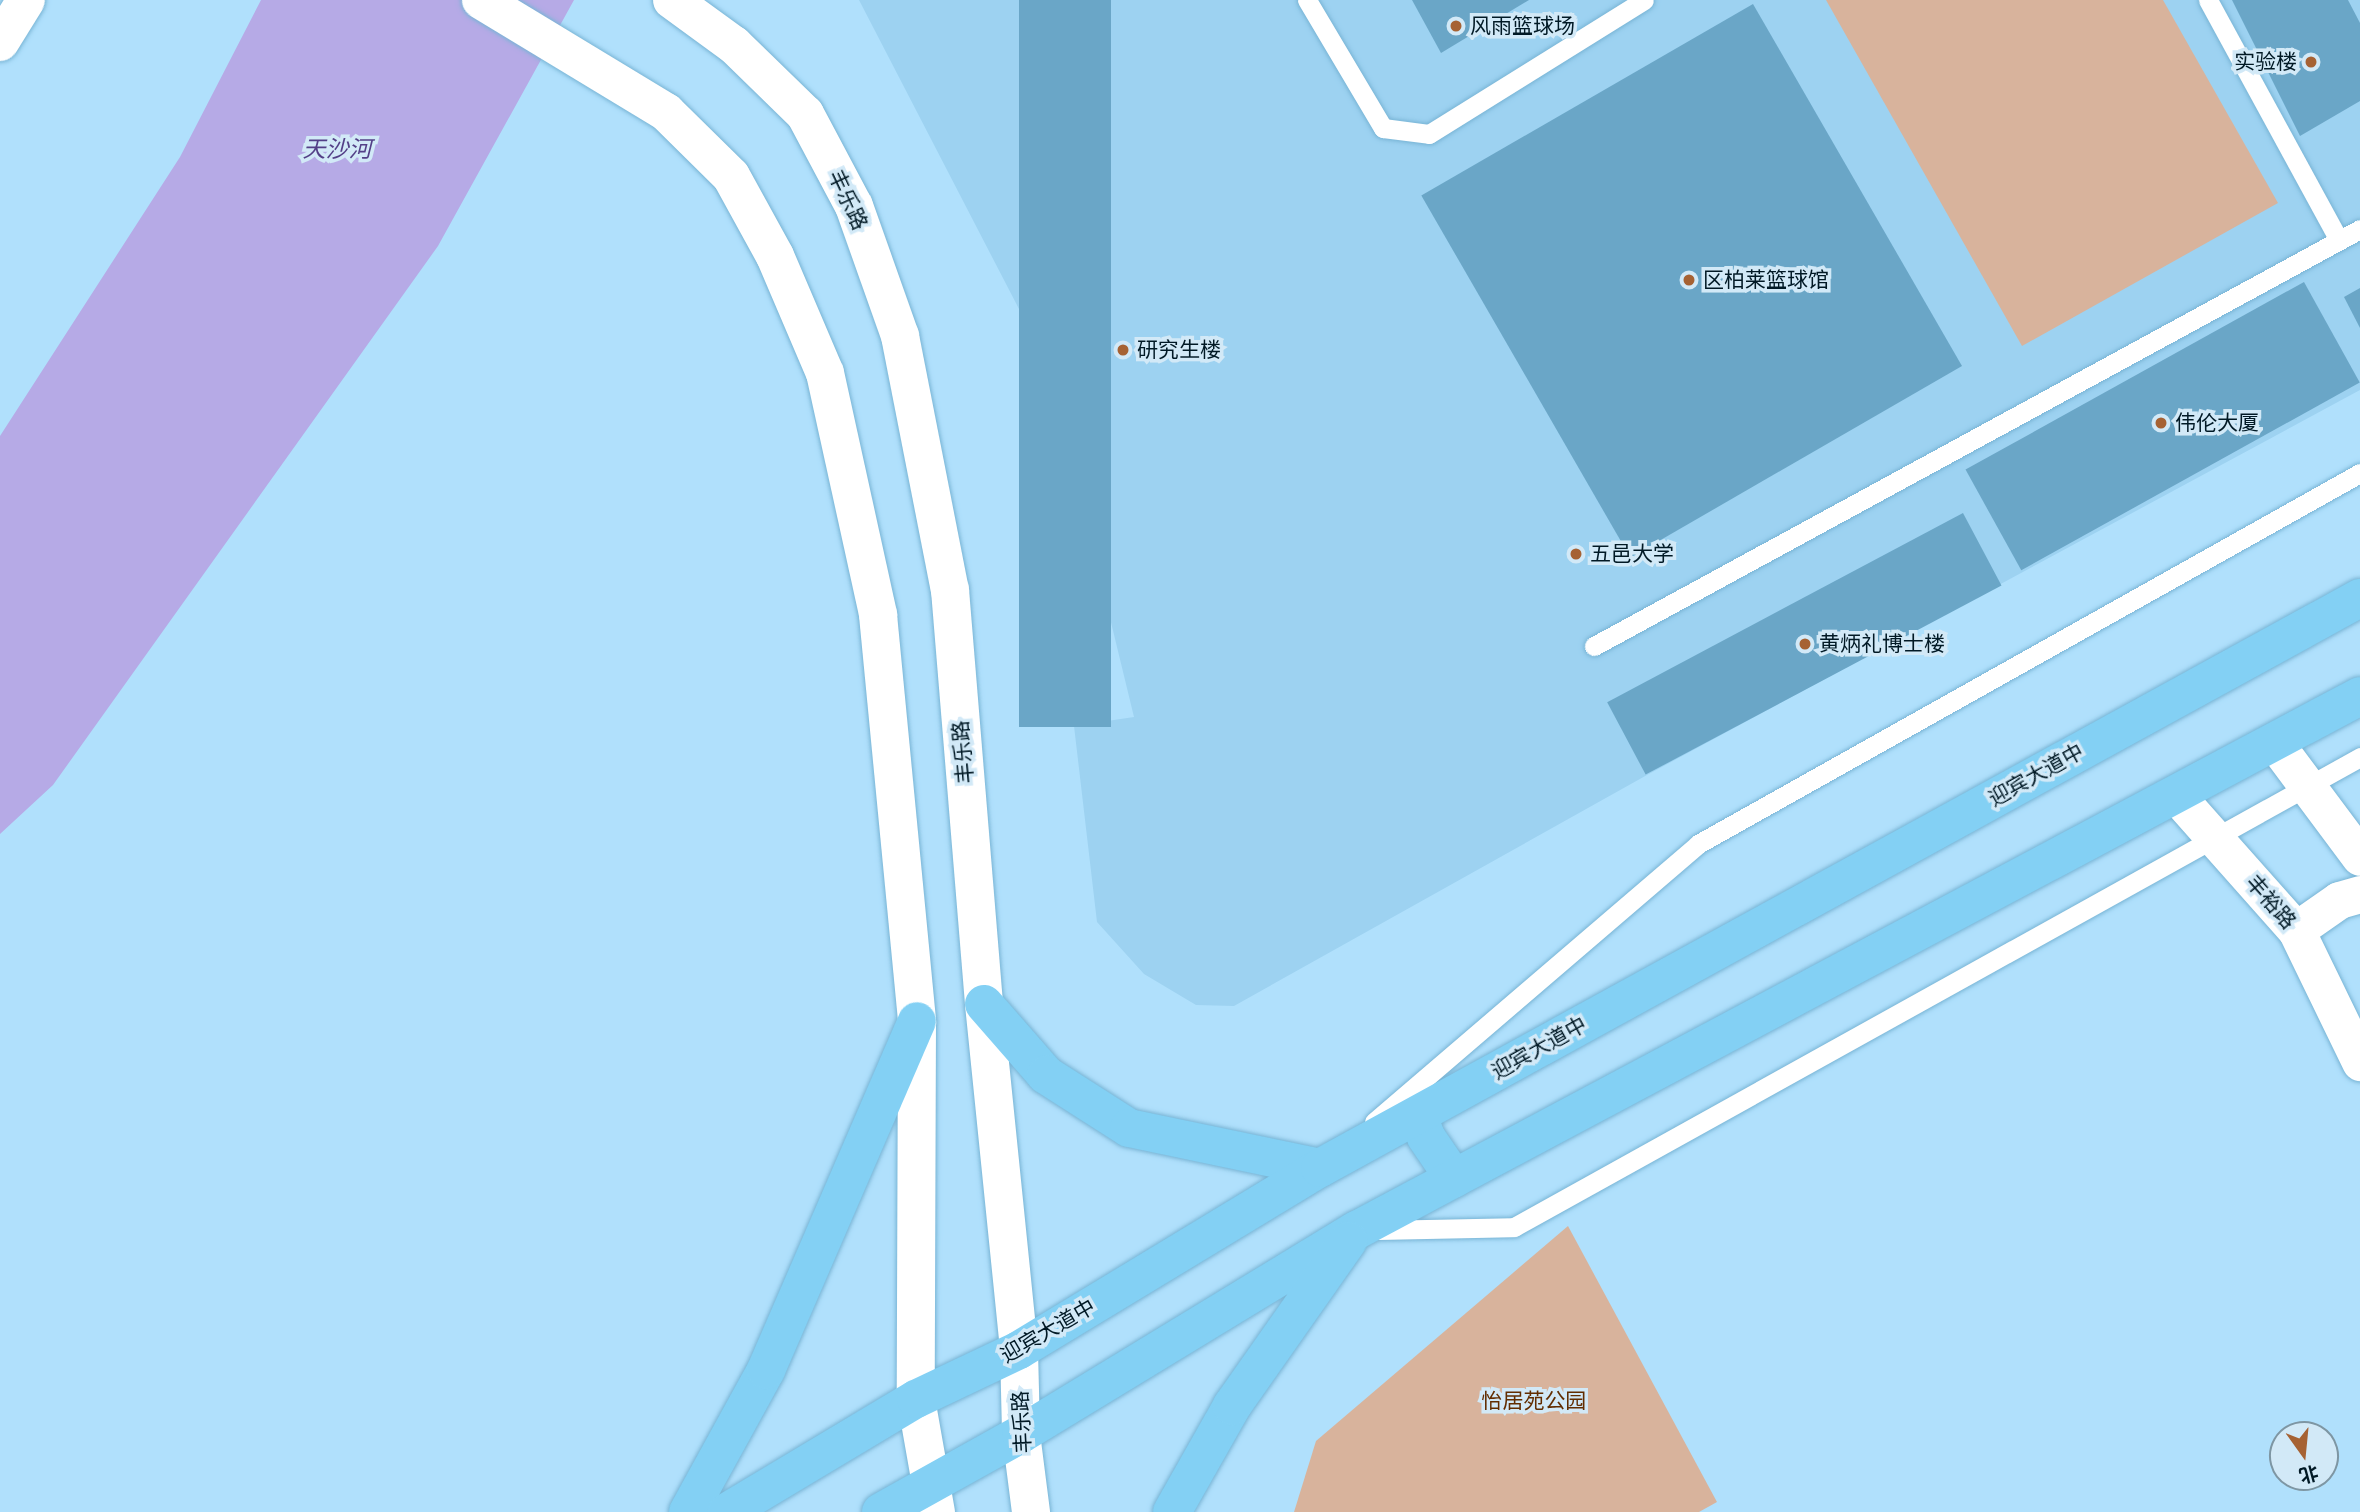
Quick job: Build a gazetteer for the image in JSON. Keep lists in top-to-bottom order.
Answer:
{
  "streets": {
    "main road": ["丰乐路", "迎宾大道中"],
    "street": ["丰裕路"]
  },
  "crossings": [
    ["丰乐路", "迎宾大道中"]
  ],
  "water": ["天沙河"],
  "parks": ["怡居苑公园"],
  "places": [
    "风雨篮球场",
    "实验楼",
    "区柏莱篮球馆",
    "研究生楼",
    "伟伦大厦",
    "五邑大学",
    "黄炳礼博士楼"
  ],
  "north": "bottom"
}
